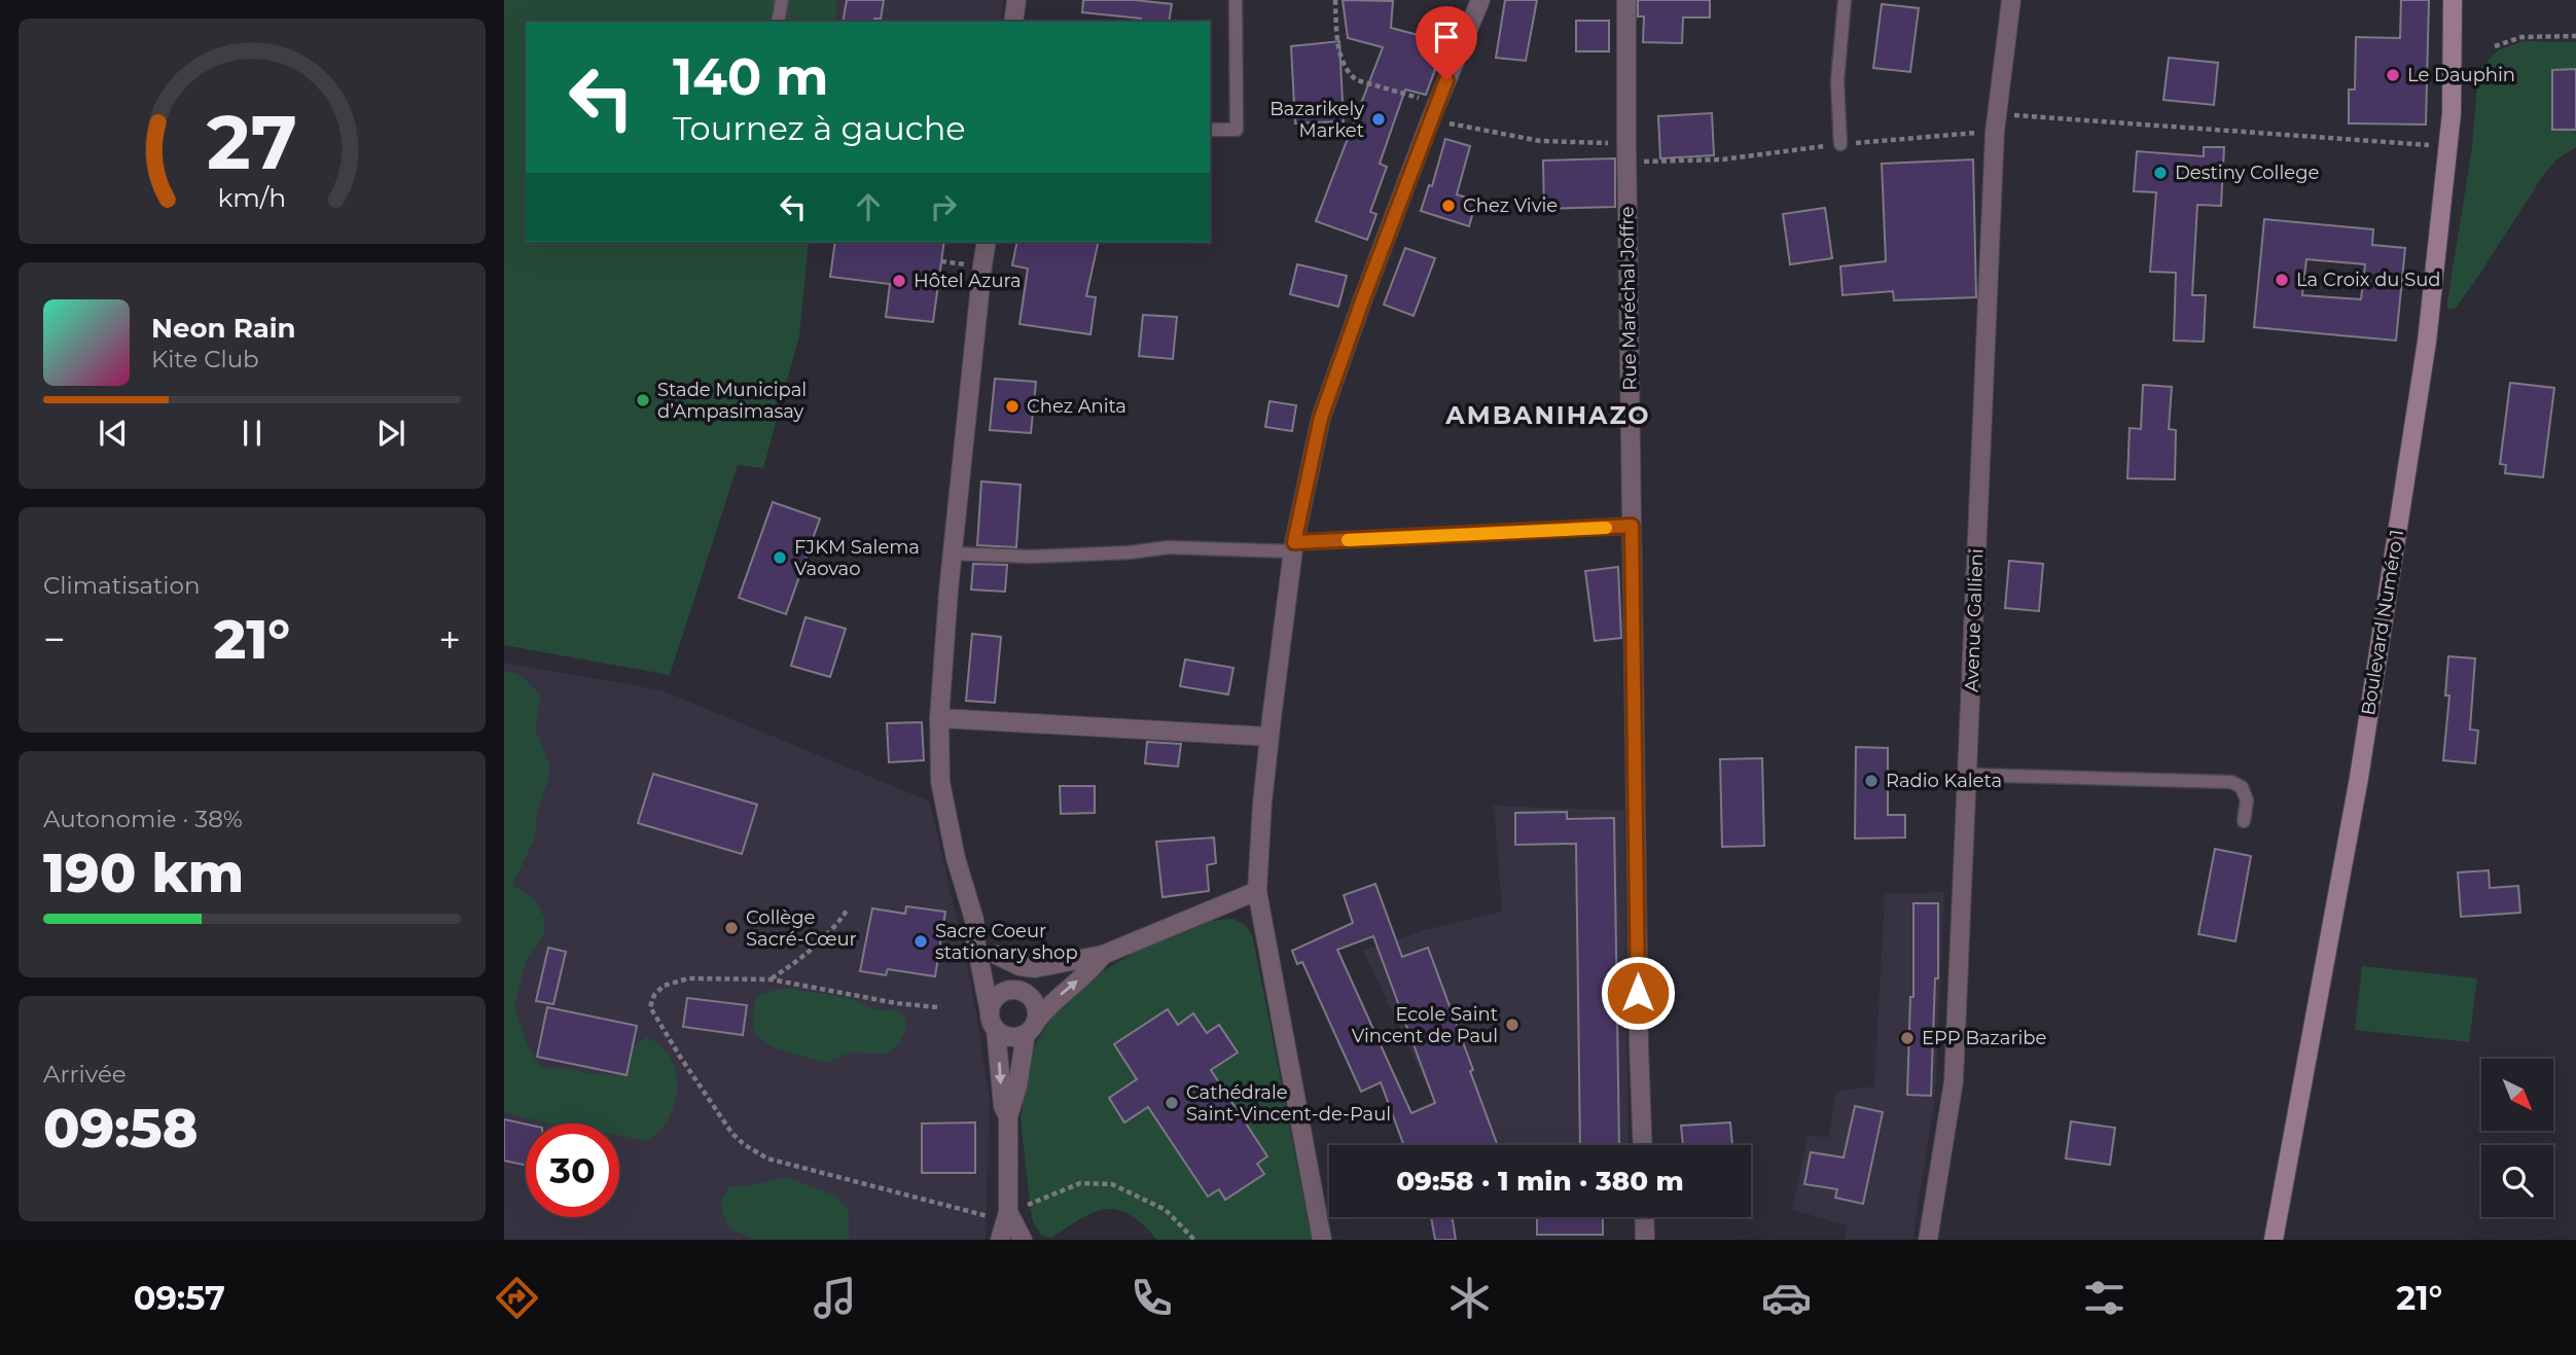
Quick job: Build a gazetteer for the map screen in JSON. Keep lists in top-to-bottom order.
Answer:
{
  "streets": {
    "main road": ["Boulevard Numéro 1"],
    "street": ["Rue Maréchal Joffre", "Avenue Gallieni"]
  },
  "districts": ["AMBANIHAZO"],
  "places": [
    "Le Dauphin",
    "Bazarikely Market",
    "Destiny College",
    "Chez Vivie",
    "La Croix du Sud",
    "Hôtel Azura",
    "Stade Municipal d’Ampasimasay",
    "Chez Anita",
    "FJKM Salema Vaovao",
    "Radio Kaleta",
    "Collège Sacré-Cœur",
    "Sacre Coeur stationary shop",
    "Ecole Saint Vincent de Paul",
    "EPP Bazaribe",
    "Cathédrale Saint-Vincent-de-Paul"
  ],
  "north": "bottom right",
  "page": {
    "turn": ["140 m", "Tournez à gauche"],
    "song": ["Neon Rain", "Kite Club"],
    "tile": [
      "Climatisation",
      ["Autonomie · 38%", "190 km"],
      ["Arrivée", "09:58"]
    ],
    "heat": ["−", "21°", "+"],
    "limit": "30",
    "trip": "09:58 · 1 min · 380 m",
    "tabs": ["09:57", "21°"],
    "gauge": ["27", "km/h"]
  }
}
